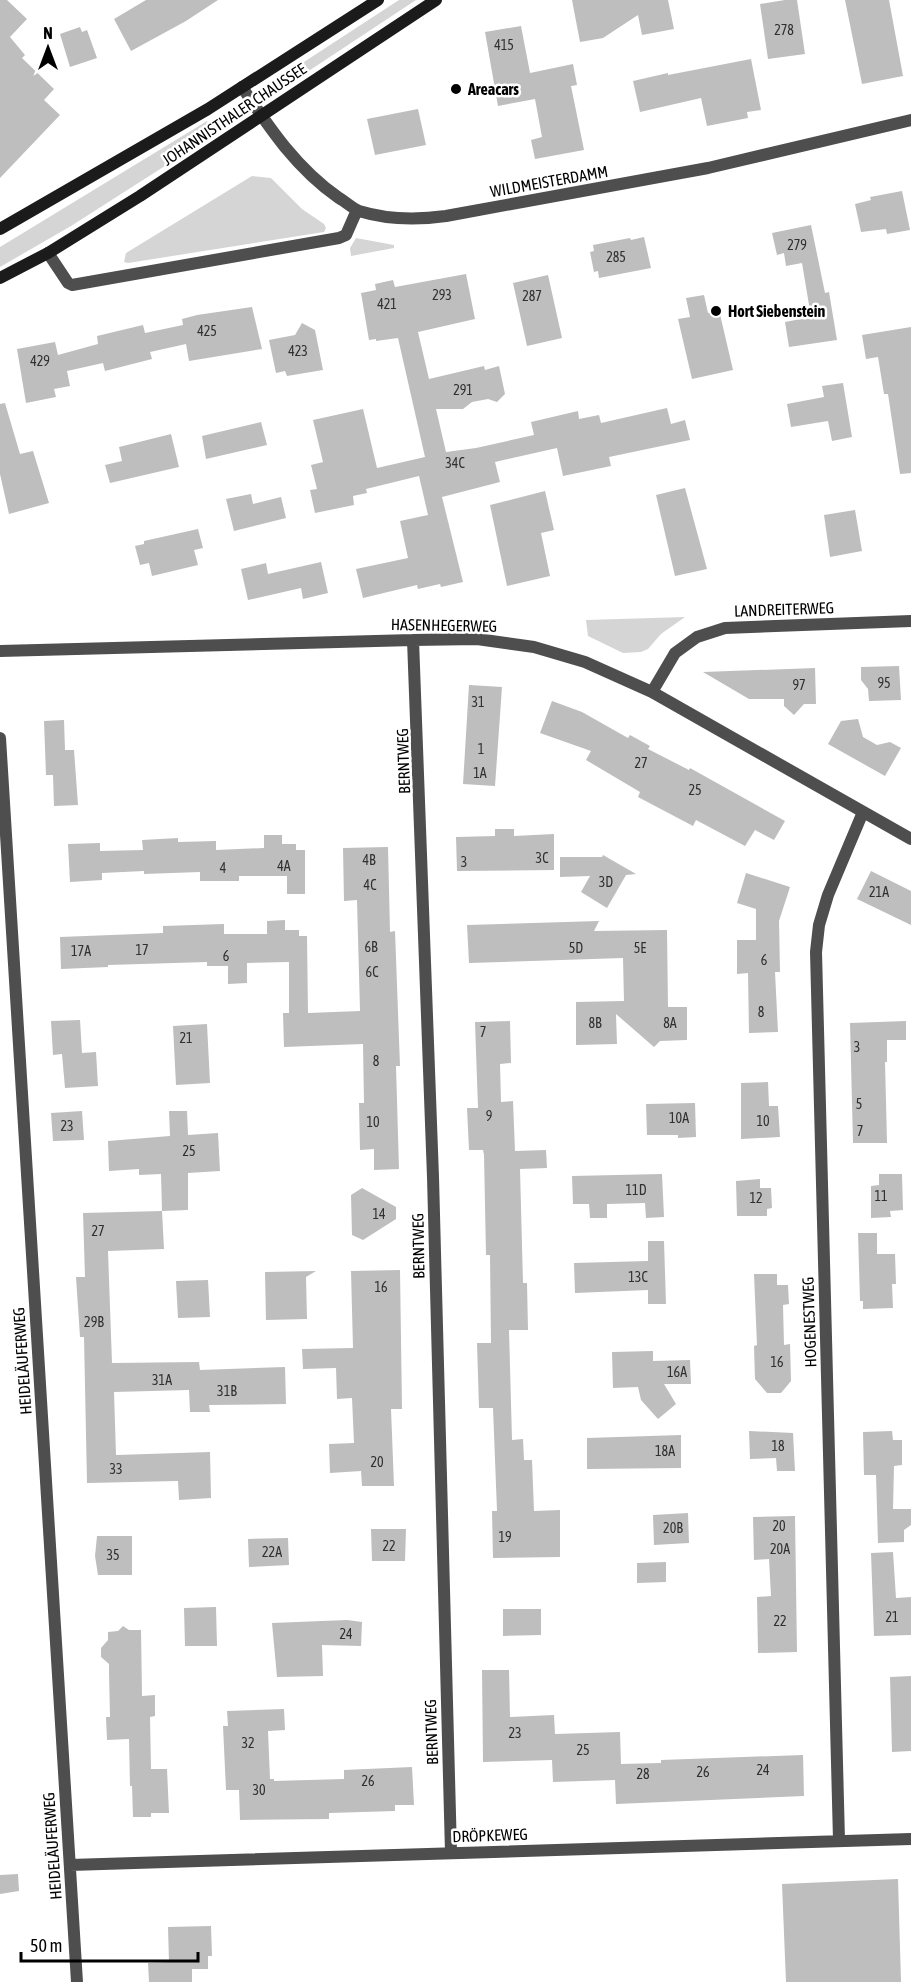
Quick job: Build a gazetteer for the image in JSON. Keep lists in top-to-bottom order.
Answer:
{
  "streets": {
    "main road": ["JOHANNISTHALER CHAUSSEE"],
    "street": [
      "WILDMEISTERDAMM",
      "LANDREITERWEG",
      "HASENHEGERWEG",
      "BERNTWEG",
      "HOGENESTWEG",
      "HEIDELÄUFERWEG",
      "DRÖPKEWEG"
    ]
  },
  "crossings": [
    ["JOHANNISTHALER CHAUSSEE", "WILDMEISTERDAMM"],
    ["LANDREITERWEG", "HASENHEGERWEG"],
    ["HASENHEGERWEG", "BERNTWEG"],
    ["HASENHEGERWEG", "HOGENESTWEG"],
    ["BERNTWEG", "DRÖPKEWEG"],
    ["HOGENESTWEG", "DRÖPKEWEG"],
    ["HEIDELÄUFERWEG", "DRÖPKEWEG"]
  ],
  "places": ["Areacars", "Hort Siebenstein"],
  "house_numbers": [
    "278",
    "415",
    "279",
    "285",
    "293",
    "287",
    "421",
    "425",
    "423",
    "429",
    "291",
    "34C",
    "95",
    "97",
    "31",
    "1",
    "27",
    "1A",
    "25",
    "3C",
    "4B",
    "3",
    "4A",
    "4",
    "3D",
    "4C",
    "21A",
    "6B",
    "5D",
    "5E",
    "17",
    "17A",
    "6",
    "6",
    "6C",
    "8",
    "8B",
    "8A",
    "7",
    "21",
    "3",
    "8",
    "5",
    "9",
    "10A",
    "10",
    "10",
    "23",
    "7",
    "25",
    "11D",
    "11",
    "12",
    "14",
    "27",
    "13C",
    "16",
    "29B",
    "16",
    "16A",
    "31A",
    "31B",
    "18",
    "18A",
    "20",
    "33",
    "20",
    "20B",
    "19",
    "22",
    "20A",
    "22A",
    "35",
    "21",
    "22",
    "24",
    "23",
    "32",
    "25",
    "24",
    "26",
    "28",
    "26",
    "30"
  ],
  "scale_bar": "50 m",
  "north": "top"
}
